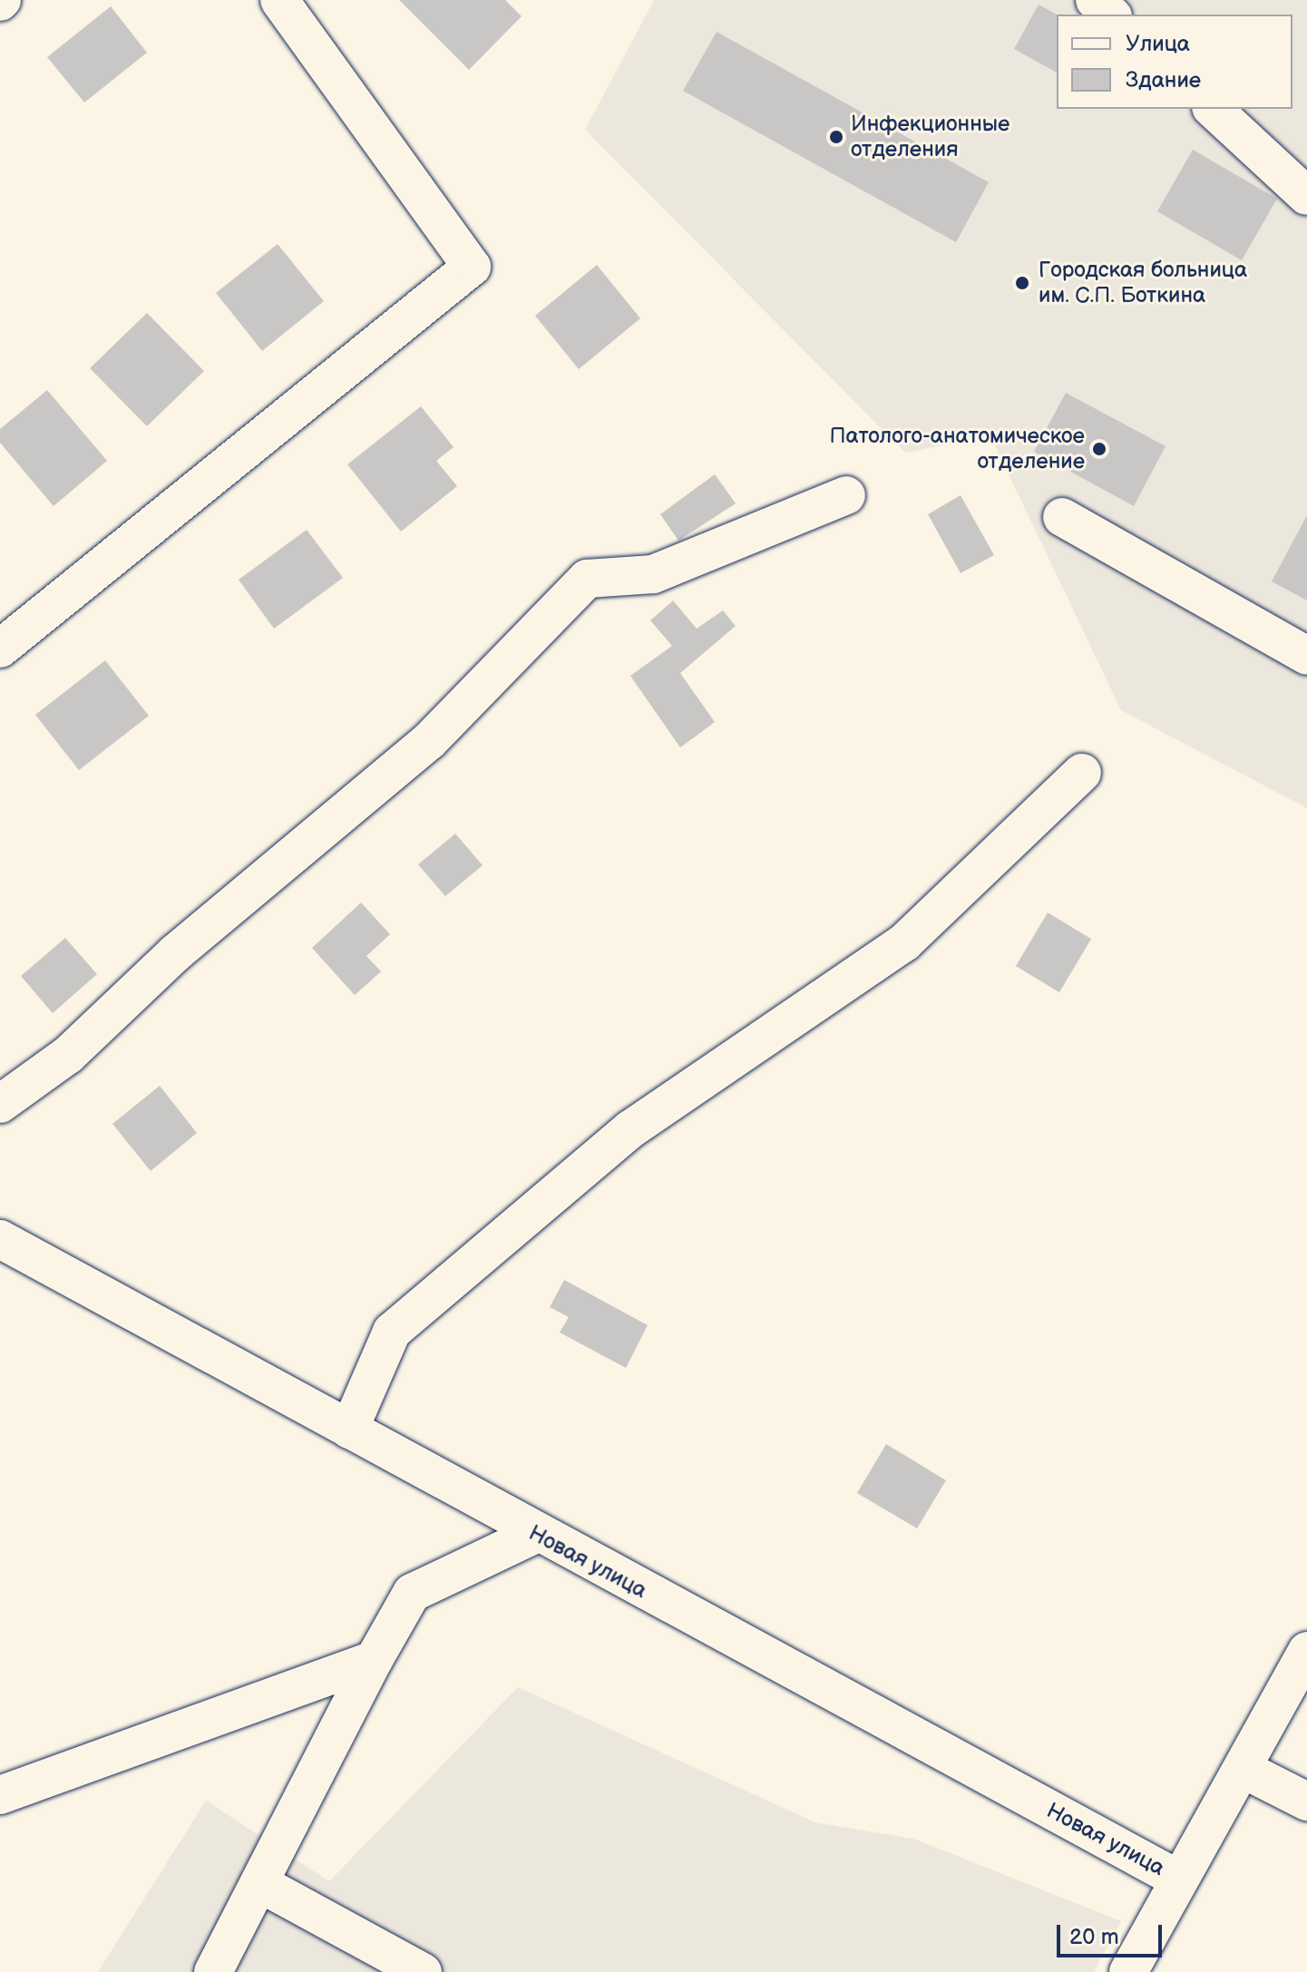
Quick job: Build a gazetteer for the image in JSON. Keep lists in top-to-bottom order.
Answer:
{
  "streets": {
    "street": ["Новая улица"]
  },
  "places": ["Инфекционные отделения", "Городская больница им. С.П. Боткина", "Патолого-анатомическое отделение"],
  "legend": ["Улица", "Здание"],
  "scale_bar": "20 m"
}
